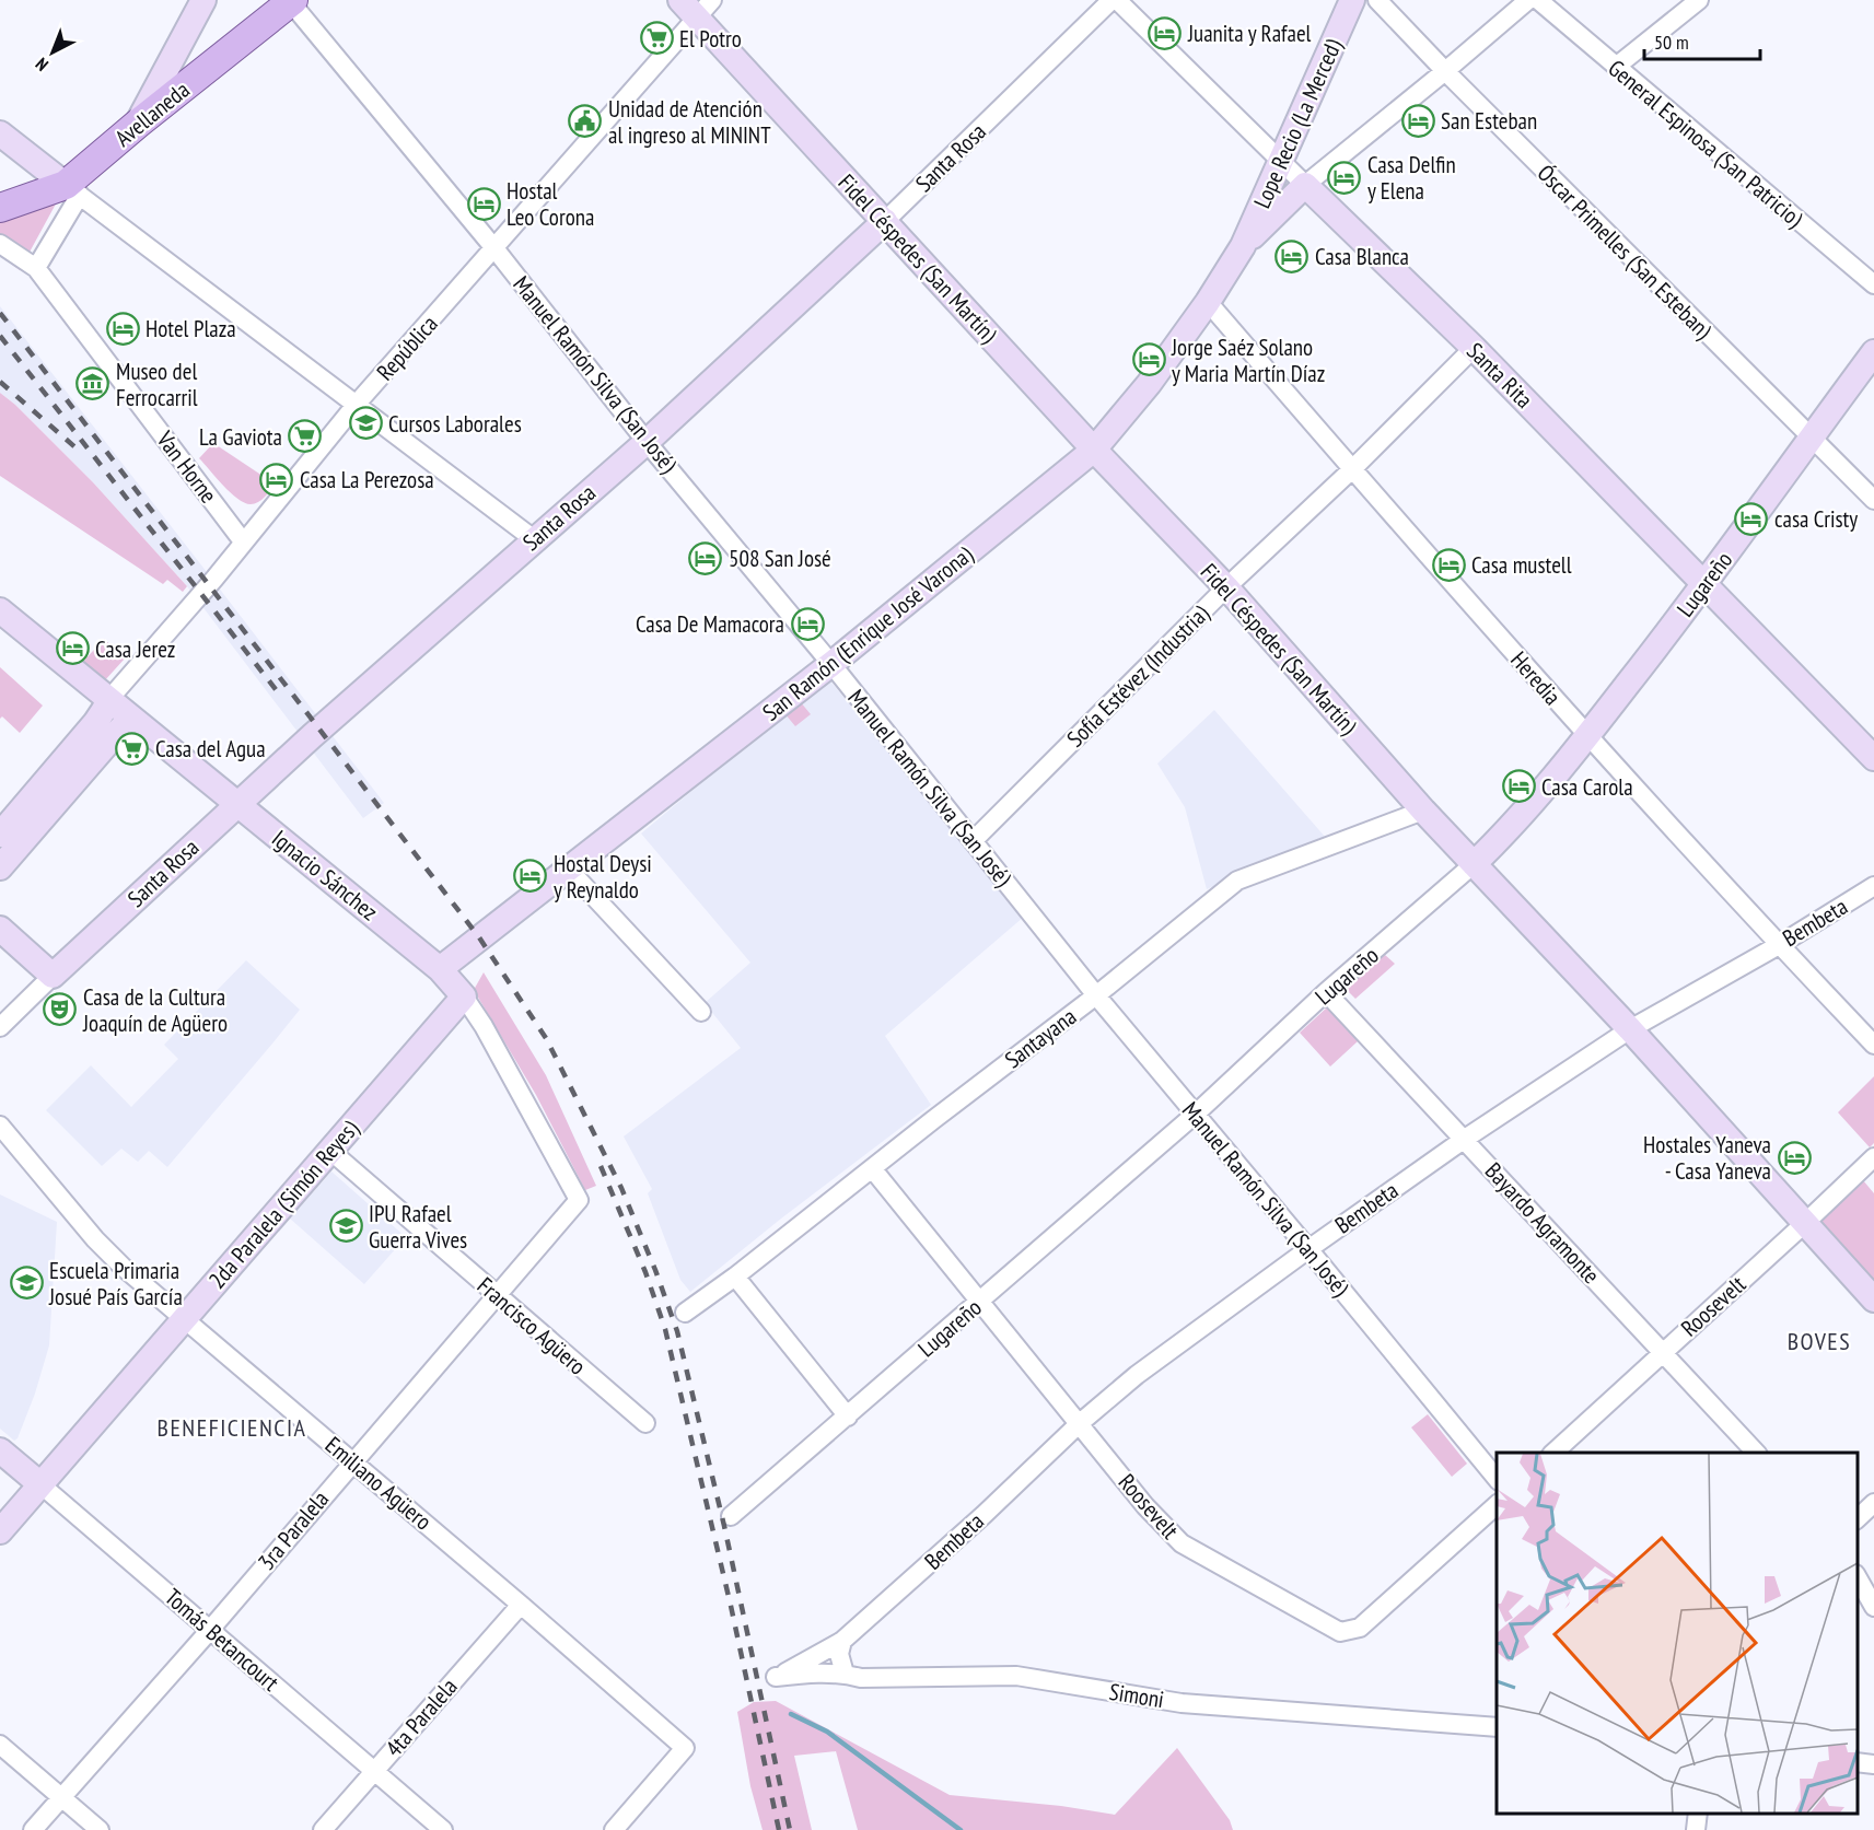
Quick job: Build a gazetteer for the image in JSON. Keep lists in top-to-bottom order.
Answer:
{
  "streets": {
    "main road": ["Avellaneda"],
    "street": [
      "Lope Recio (La Merced)",
      "General Espinosa (San Patricio)",
      "Santa Rosa",
      "Óscar Primelles (San Esteban)",
      "Fidel Céspedes (San Martín)",
      "República",
      "Manuel Ramón Silva (San José)",
      "Santa Rita",
      "Van Horne",
      "Lugareño",
      "San Ramón (Enrique José Varona)",
      "Sofía Estévez (Industria)",
      "Heredia",
      "Ignacio Sánchez",
      "Bembeta",
      "Santayana",
      "2da Paralela (Simón Reyes)",
      "Bayardo Agramonte",
      "Roosevelt",
      "Francisco Agüero",
      "Emiliano Agüero",
      "3ra Paralela",
      "Tomás Betancourt",
      "Simoni",
      "4ta Paralela"
    ]
  },
  "crossings": [
    ["Avellaneda", "Manuel Ramón Silva (San José)"],
    ["Lope Recio (La Merced)", "Santa Rita"],
    ["Lope Recio (La Merced)", "San Ramón (Enrique José Varona)"],
    ["Santa Rosa", "Fidel Céspedes (San Martín)"],
    ["Santa Rosa", "Manuel Ramón Silva (San José)"],
    ["Santa Rosa", "Ignacio Sánchez"],
    ["Óscar Primelles (San Esteban)", "Lugareño"],
    ["Fidel Céspedes (San Martín)", "República"],
    ["Fidel Céspedes (San Martín)", "Lugareño"],
    ["Fidel Céspedes (San Martín)", "San Ramón (Enrique José Varona)"],
    ["Fidel Céspedes (San Martín)", "Sofía Estévez (Industria)"],
    ["Fidel Céspedes (San Martín)", "Bembeta"],
    ["Fidel Céspedes (San Martín)", "Santayana"],
    ["Fidel Céspedes (San Martín)", "Roosevelt"],
    ["República", "Manuel Ramón Silva (San José)"],
    ["República", "Van Horne"],
    ["República", "Ignacio Sánchez"],
    ["Manuel Ramón Silva (San José)", "Lugareño"],
    ["Manuel Ramón Silva (San José)", "San Ramón (Enrique José Varona)"],
    ["Manuel Ramón Silva (San José)", "Sofía Estévez (Industria)"],
    ["Manuel Ramón Silva (San José)", "Bembeta"],
    ["Manuel Ramón Silva (San José)", "Santayana"],
    ["Santa Rita", "Lugareño"],
    ["Santa Rita", "Sofía Estévez (Industria)"],
    ["Lugareño", "Heredia"],
    ["Lugareño", "Bayardo Agramonte"],
    ["Lugareño", "Roosevelt"],
    ["San Ramón (Enrique José Varona)", "Heredia"],
    ["San Ramón (Enrique José Varona)", "Ignacio Sánchez"],
    ["Sofía Estévez (Industria)", "Heredia"],
    ["Heredia", "Bembeta"],
    ["Ignacio Sánchez", "2da Paralela (Simón Reyes)"],
    ["Ignacio Sánchez", "3ra Paralela"],
    ["Bembeta", "Bayardo Agramonte"],
    ["Bembeta", "Roosevelt"],
    ["Bembeta", "Simoni"],
    ["Santayana", "Roosevelt"],
    ["2da Paralela (Simón Reyes)", "Francisco Agüero"],
    ["2da Paralela (Simón Reyes)", "Emiliano Agüero"],
    ["2da Paralela (Simón Reyes)", "Tomás Betancourt"],
    ["Bayardo Agramonte", "Roosevelt"],
    ["Francisco Agüero", "3ra Paralela"],
    ["Emiliano Agüero", "3ra Paralela"],
    ["Emiliano Agüero", "4ta Paralela"],
    ["3ra Paralela", "Tomás Betancourt"],
    ["Tomás Betancourt", "4ta Paralela"]
  ],
  "districts": ["BOVES", "BENEFICIENCIA"],
  "places": {
    "hotel": [
      "Juanita y Rafael",
      "San Esteban",
      "Casa Delfin y Elena",
      "Hostal Leo Corona",
      "Casa Blanca",
      "Hotel Plaza",
      "Jorge Saéz Solano y Maria Martín Díaz",
      "Casa La Perezosa",
      "casa Cristy",
      "508 San José",
      "Casa mustell",
      "Casa De Mamacora",
      "Casa Jerez",
      "Casa Carola",
      "Hostal Deysi y Reynaldo",
      "Hostales Yaneva - Casa Yaneva"
    ],
    "supermarket": ["El Potro", "La Gaviota", "Casa del Agua"],
    "public building": ["Unidad de Atención al ingreso al MININT"],
    "museum": ["Museo del Ferrocarril"],
    "school or university": ["Cursos Laborales", "IPU Rafael Guerra Vives", "Escuela Primaria Josué País García"],
    "theatre": ["Casa de la Cultura Joaquín de Agüero"]
  },
  "scale_bar": "50 m",
  "north": "bottom left"
}
